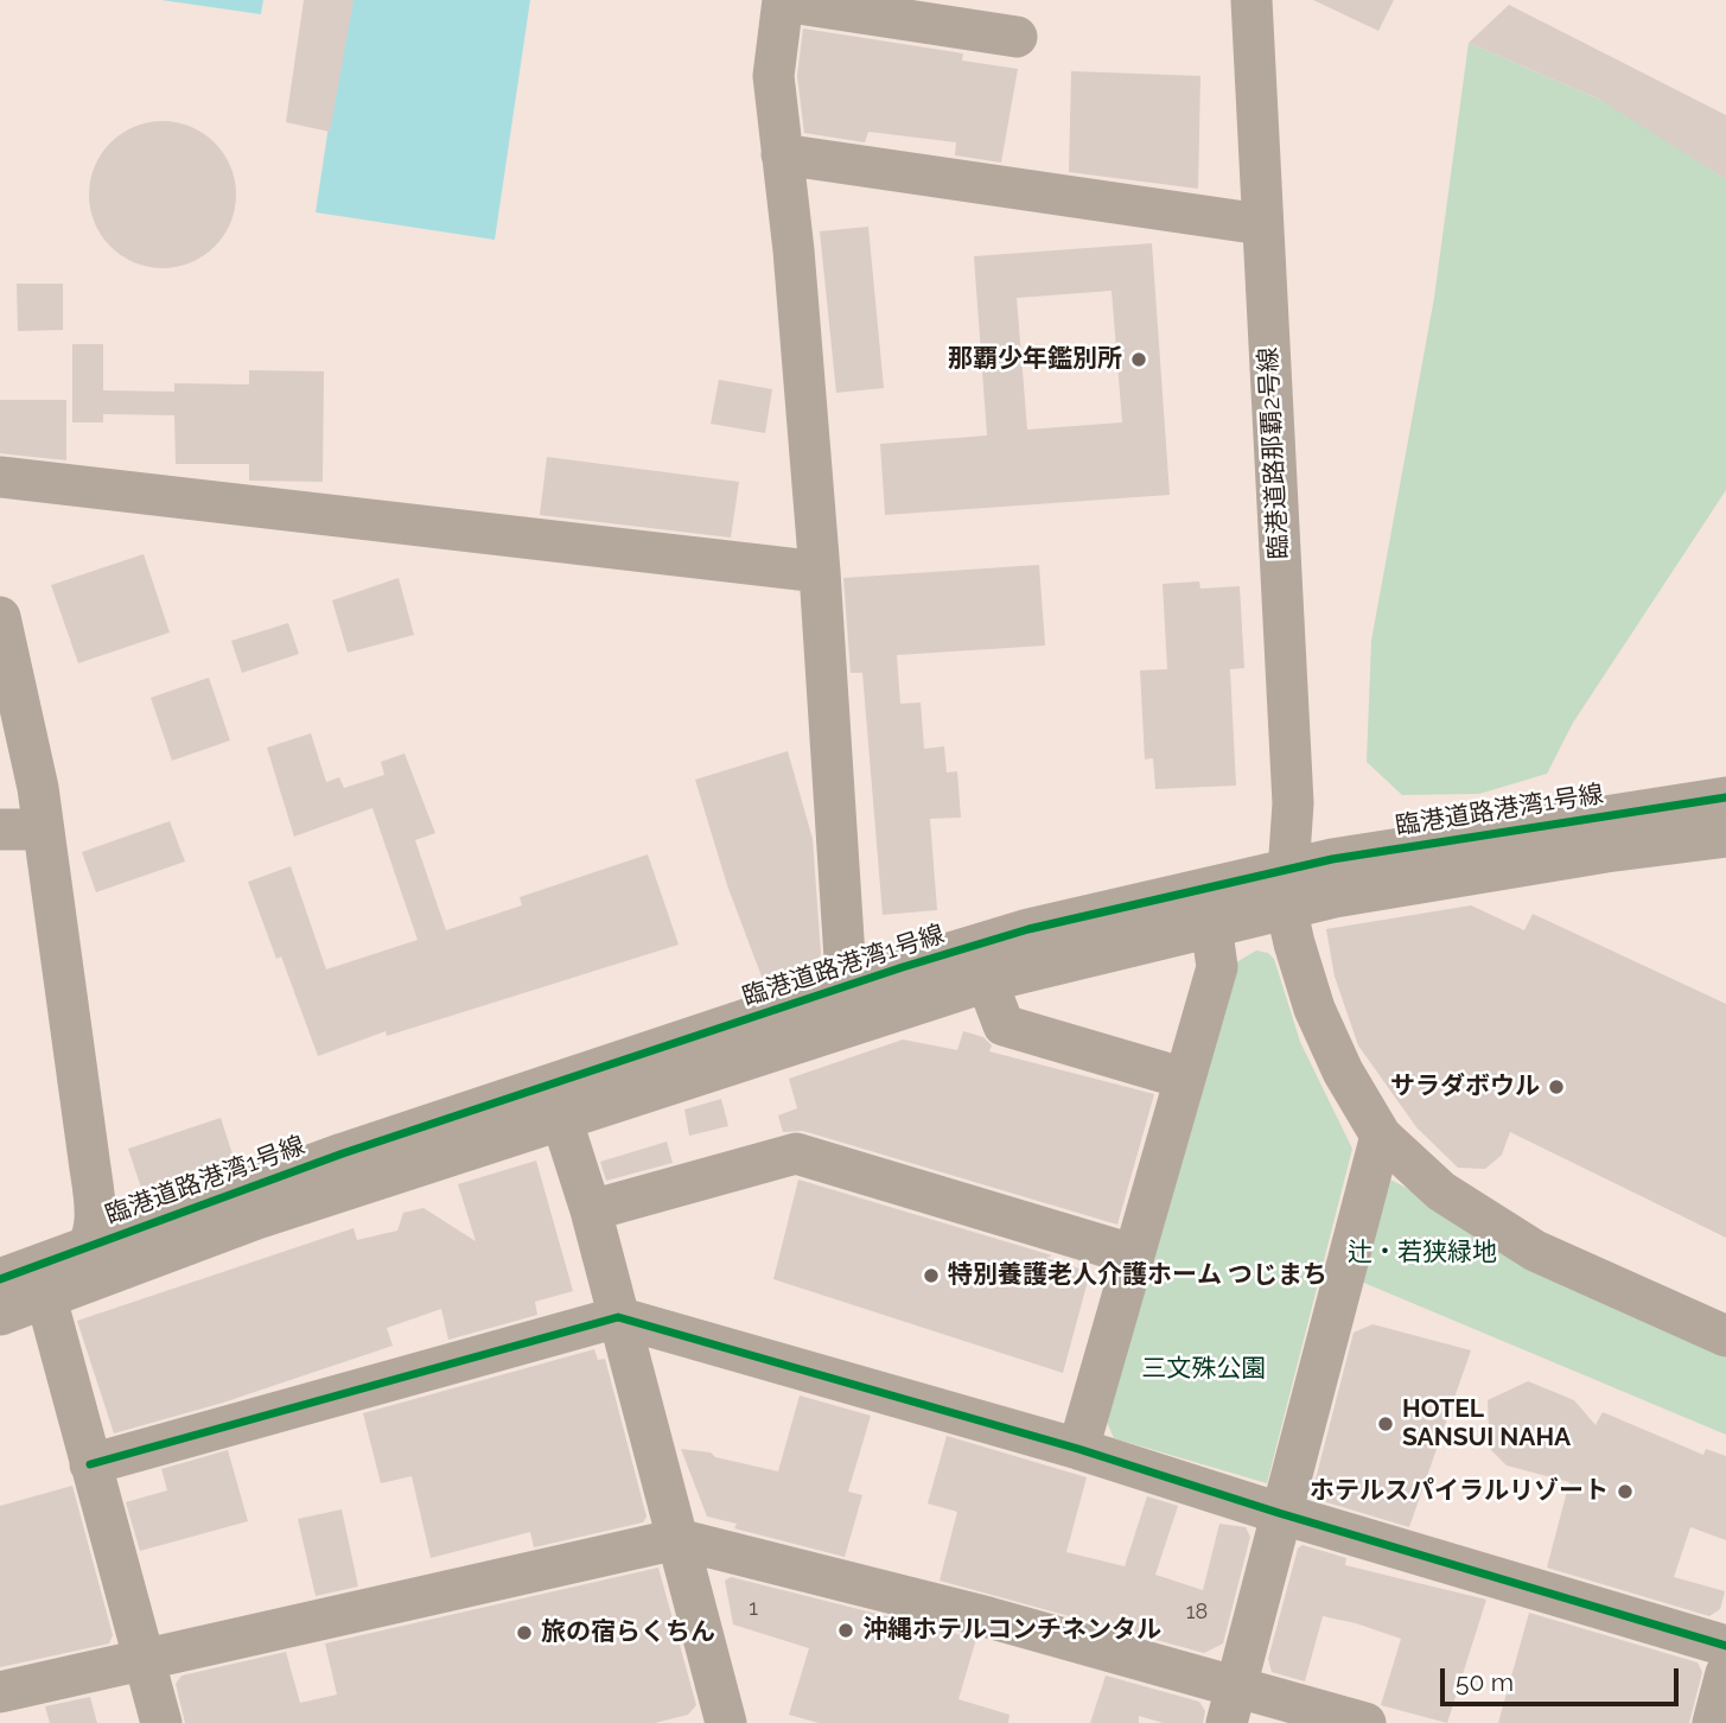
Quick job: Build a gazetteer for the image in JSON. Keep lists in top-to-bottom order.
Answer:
{
  "streets": {
    "street": ["臨港道路那覇2号線", "臨港道路港湾1号線"]
  },
  "crossings": [
    ["臨港道路那覇2号線", "臨港道路港湾1号線"]
  ],
  "parks": ["辻・若狭緑地", "三文殊公園"],
  "places": [
    "那覇少年鑑別所",
    "サラダボウル",
    "特別養護老人介護ホーム つじまち",
    "HOTEL SANSUI NAHA",
    "ホテルスパイラルリゾート",
    "沖縄ホテルコンチネンタル",
    "旅の宿らくちん"
  ],
  "house_numbers": ["1", "18"],
  "scale_bar": "50 m"
}
